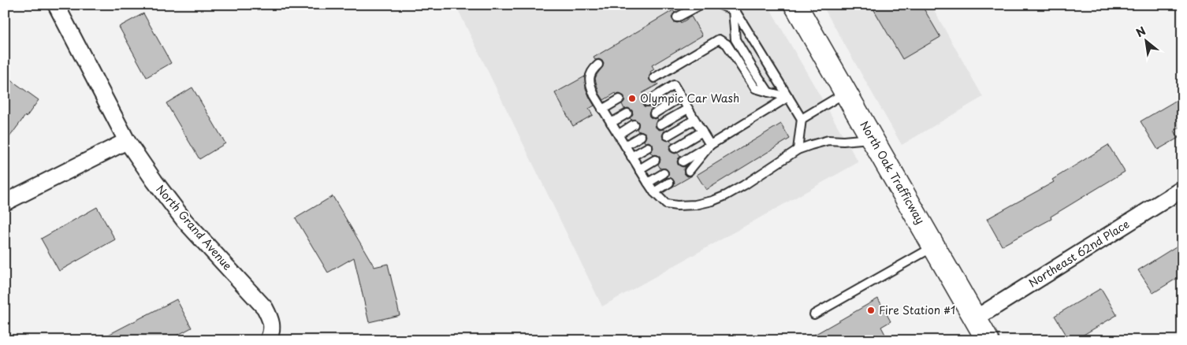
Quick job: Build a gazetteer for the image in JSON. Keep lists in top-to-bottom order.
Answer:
{
  "streets": {
    "main road": ["North Oak Trafficway"],
    "street": ["North Grand Avenue", "Northeast 62nd Place"]
  },
  "crossings": [
    ["North Oak Trafficway", "Northeast 62nd Place"]
  ],
  "places": ["Olympic Car Wash", "Fire Station #1"],
  "north": "top left"
}
